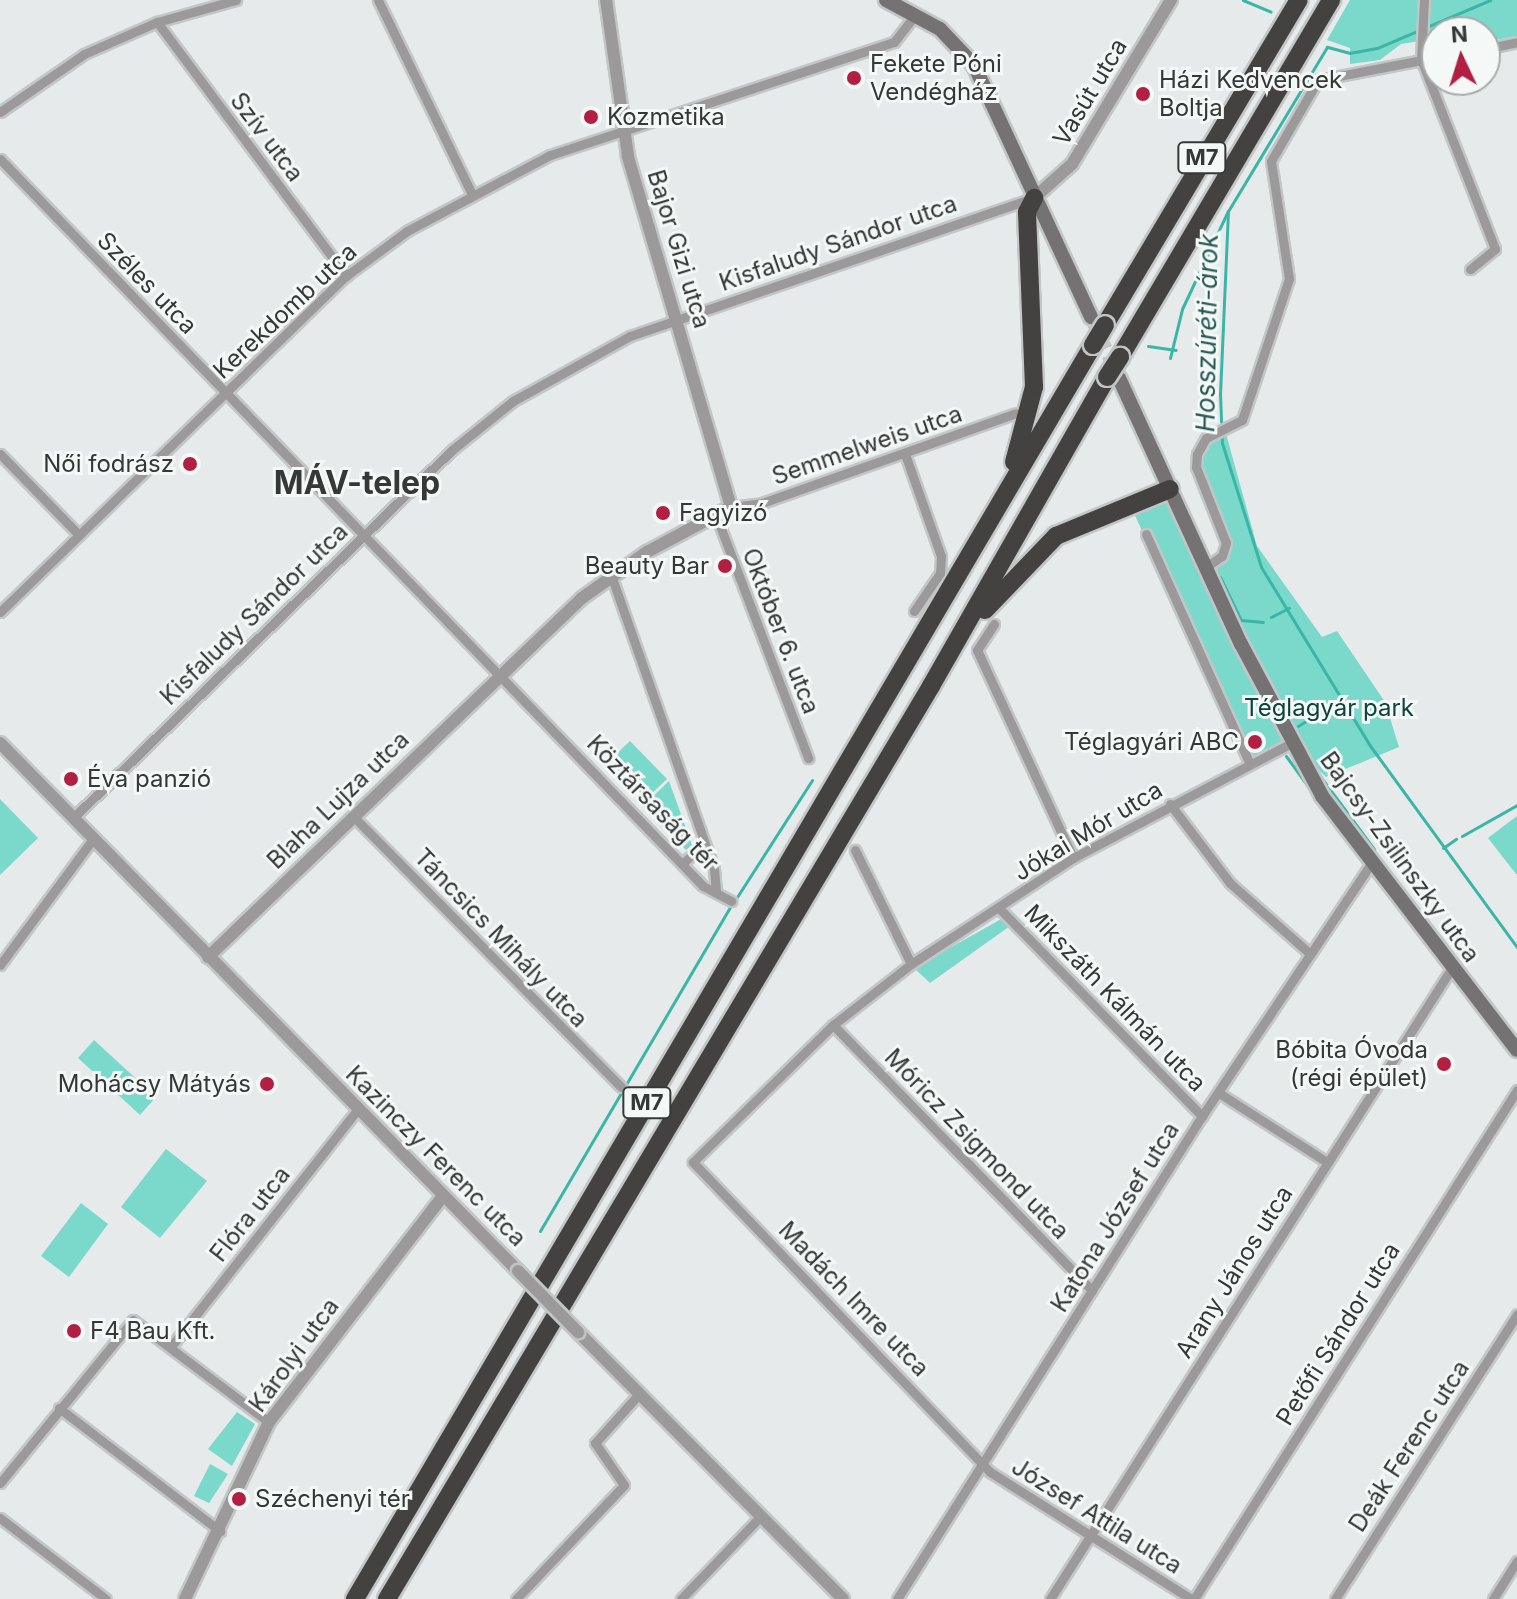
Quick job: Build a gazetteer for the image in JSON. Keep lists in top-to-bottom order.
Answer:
{
  "streets": {
    "highway": ["M7"],
    "main road": ["Bajcsy-Zsilinszky utca"],
    "street": [
      "Vasút utca",
      "Szív utca",
      "Kisfaludy Sándor utca",
      "Bajor Gizi utca",
      "Széles utca",
      "Kerekdomb utca",
      "Semmelweis utca",
      "Október 6. utca",
      "Blaha Lujza utca",
      "Köztársaság tér",
      "Jókai Mór utca",
      "Táncsics Mihály utca",
      "Mikszáth Kálmán utca",
      "Móricz Zsigmond utca",
      "Kazinczy Ferenc utca",
      "Flóra utca",
      "Katona József utca",
      "Arany János utca",
      "Madách Imre utca",
      "Petőfi Sándor utca",
      "Károlyi utca",
      "Deák Ferenc utca",
      "József Attila utca"
    ]
  },
  "crossings": [
    ["Vasút utca", "Kisfaludy Sándor utca"],
    ["Szív utca", "Kerekdomb utca"],
    ["M7", "Bajcsy-Zsilinszky utca"],
    ["Kisfaludy Sándor utca", "Bajor Gizi utca"],
    ["Kisfaludy Sándor utca", "Széles utca"],
    ["Kisfaludy Sándor utca", "Kazinczy Ferenc utca"],
    ["Bajor Gizi utca", "Kerekdomb utca"],
    ["Bajor Gizi utca", "Semmelweis utca"],
    ["Széles utca", "Kerekdomb utca"],
    ["Széles utca", "Blaha Lujza utca"],
    ["Széles utca", "Köztársaság tér"],
    ["Blaha Lujza utca", "Köztársaság tér"],
    ["Blaha Lujza utca", "Táncsics Mihály utca"],
    ["Blaha Lujza utca", "Kazinczy Ferenc utca"],
    ["Jókai Mór utca", "Bajcsy-Zsilinszky utca"],
    ["Jókai Mór utca", "Mikszáth Kálmán utca"],
    ["Jókai Mór utca", "Móricz Zsigmond utca"],
    ["Jókai Mór utca", "Madách Imre utca"],
    ["Bajcsy-Zsilinszky utca", "Katona József utca"],
    ["Bajcsy-Zsilinszky utca", "Arany János utca"],
    ["Mikszáth Kálmán utca", "Katona József utca"],
    ["Móricz Zsigmond utca", "Katona József utca"],
    ["Kazinczy Ferenc utca", "Flóra utca"],
    ["Kazinczy Ferenc utca", "Károlyi utca"],
    ["Katona József utca", "Madách Imre utca"],
    ["Katona József utca", "József Attila utca"],
    ["Arany János utca", "József Attila utca"],
    ["Madách Imre utca", "József Attila utca"],
    ["Petőfi Sándor utca", "József Attila utca"]
  ],
  "districts": ["MÁV-telep"],
  "water": ["Hosszúréti-árok"],
  "parks": ["Téglagyár park"],
  "places": [
    "Fekete Póni Vendégház",
    "Házi Kedvencek Boltja",
    "Kozmetika",
    "Női fodrász",
    "Fagyizó",
    "Beauty Bar",
    "Téglagyári ABC",
    "Éva panzió",
    "Bóbita Óvoda (régi épület)",
    "Mohácsy Mátyás",
    "F4 Bau Kft.",
    "Széchenyi tér"
  ],
  "north": "top"
}
